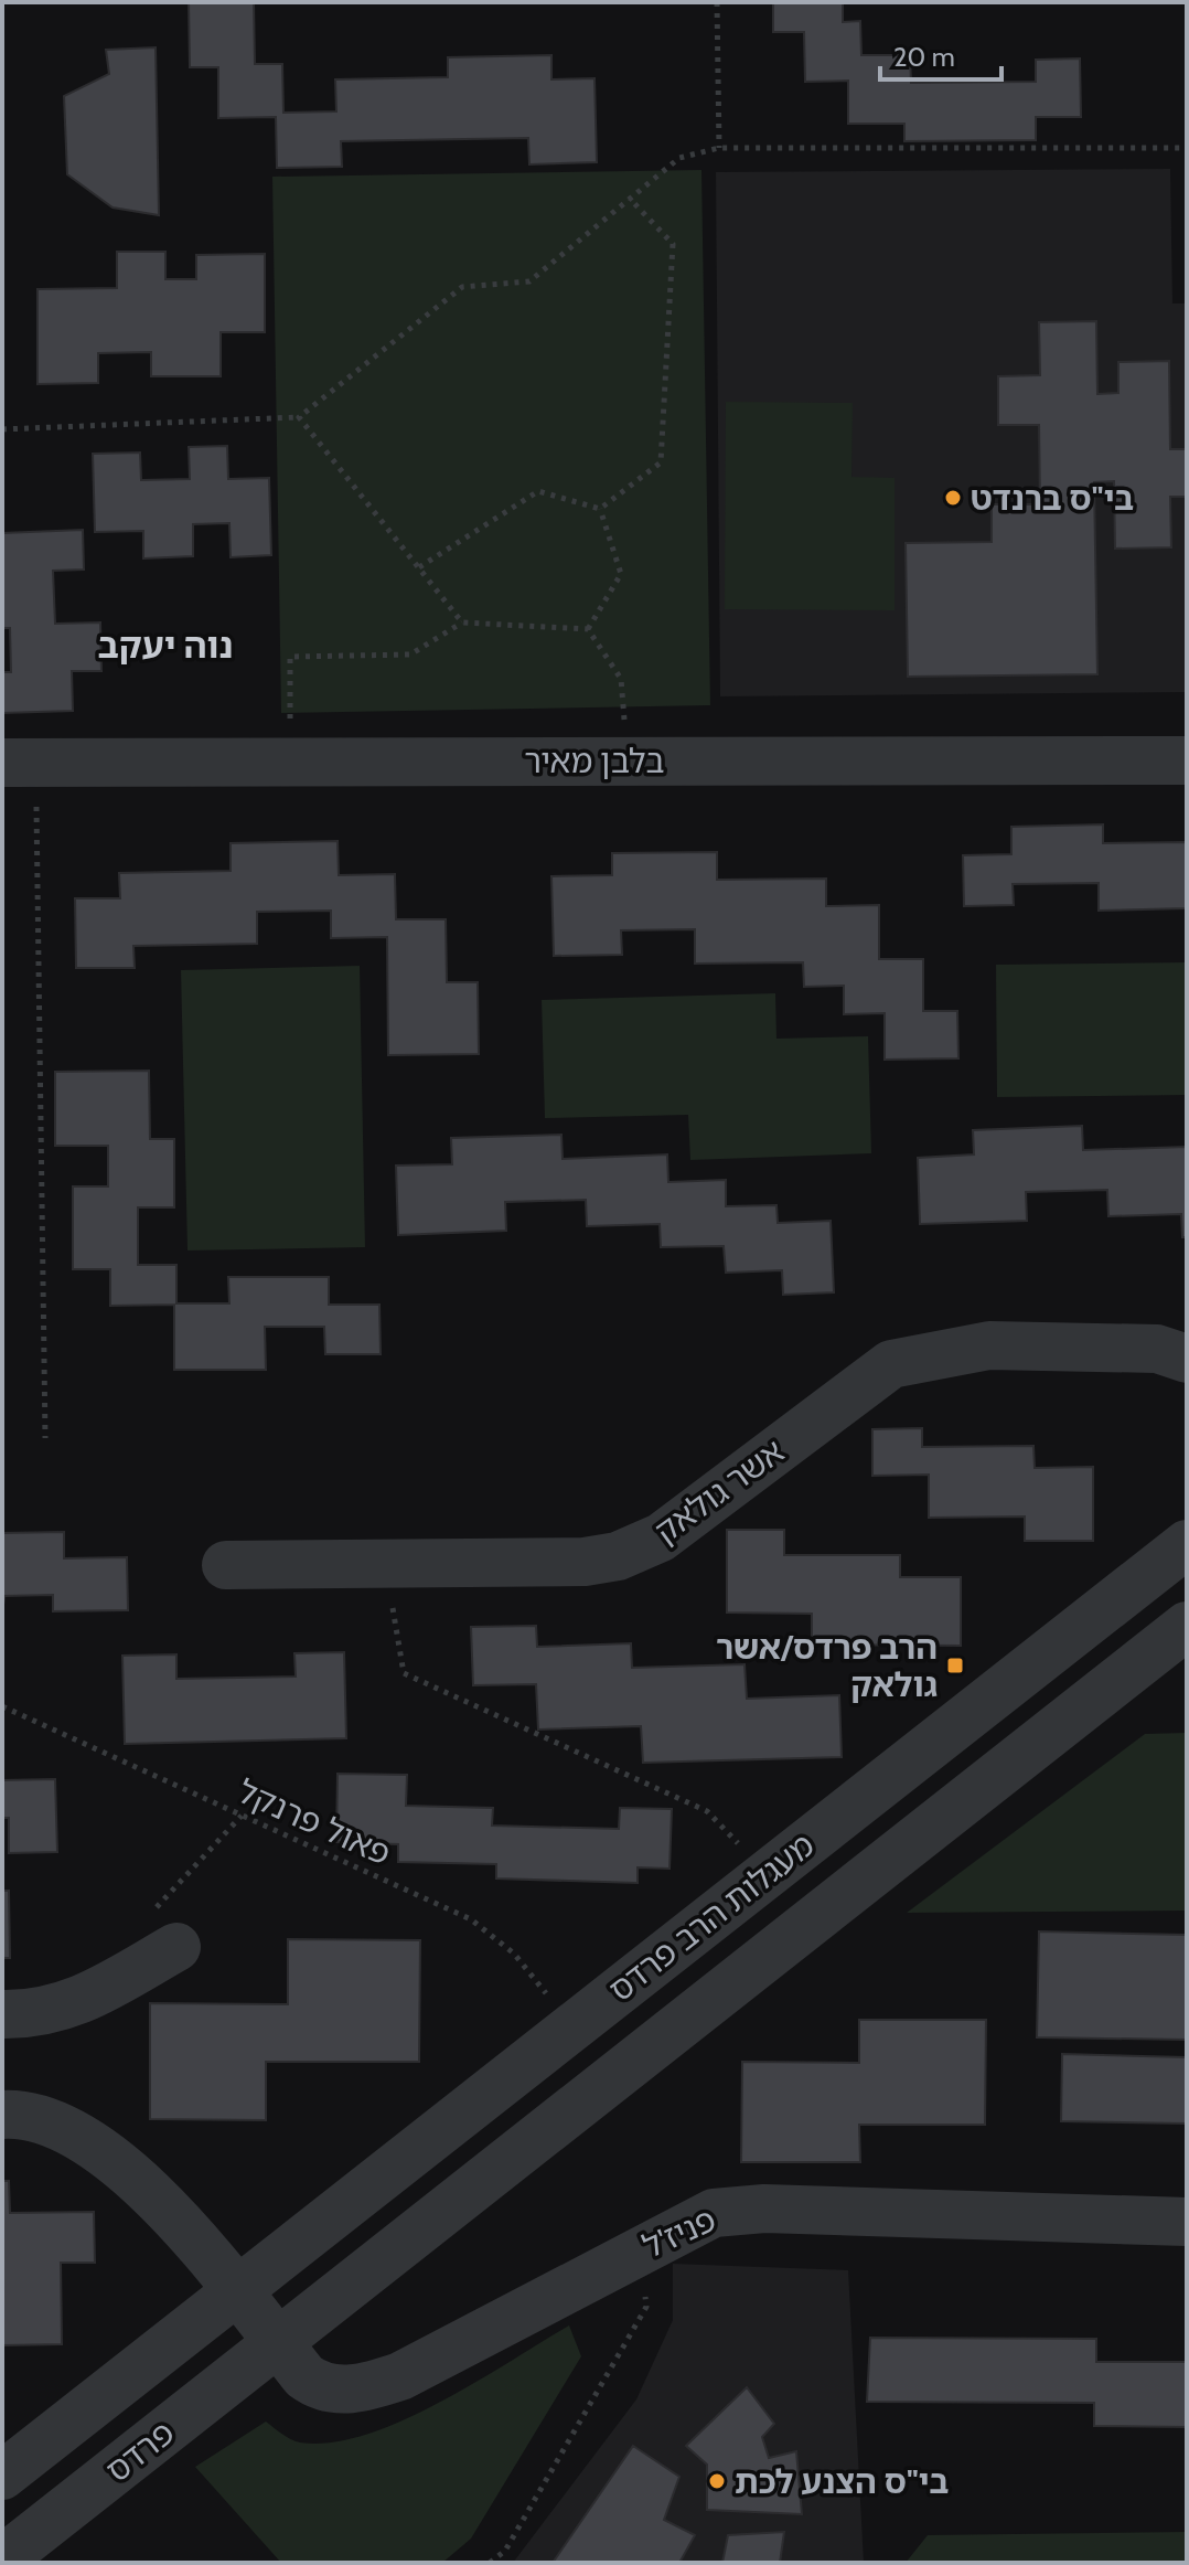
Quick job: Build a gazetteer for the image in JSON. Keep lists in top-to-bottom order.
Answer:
{
  "streets": {
    "street": [
      "בלבן מאיר",
      "אשר גולאק",
      "מעגלות הרב פרדס",
      "פניז'ל",
      "פרדס"
    ],
    "path": ["פאול פרנקל"]
  },
  "crossings": [
    ["פאול פרנקל", "מעגלות הרב פרדס"],
    ["מעגלות הרב פרדס", "פניז'ל"],
    ["מעגלות הרב פרדס", "פרדס"],
    ["פניז'ל", "פרדס"]
  ],
  "districts": ["נוה יעקב"],
  "places": {
    "other": ["בי\"ס ברנדט", "בי\"ס הצנע לכת"],
    "transit": ["הרב פרדס/אשר גולאק"]
  },
  "scale_bar": "20 m"
}
